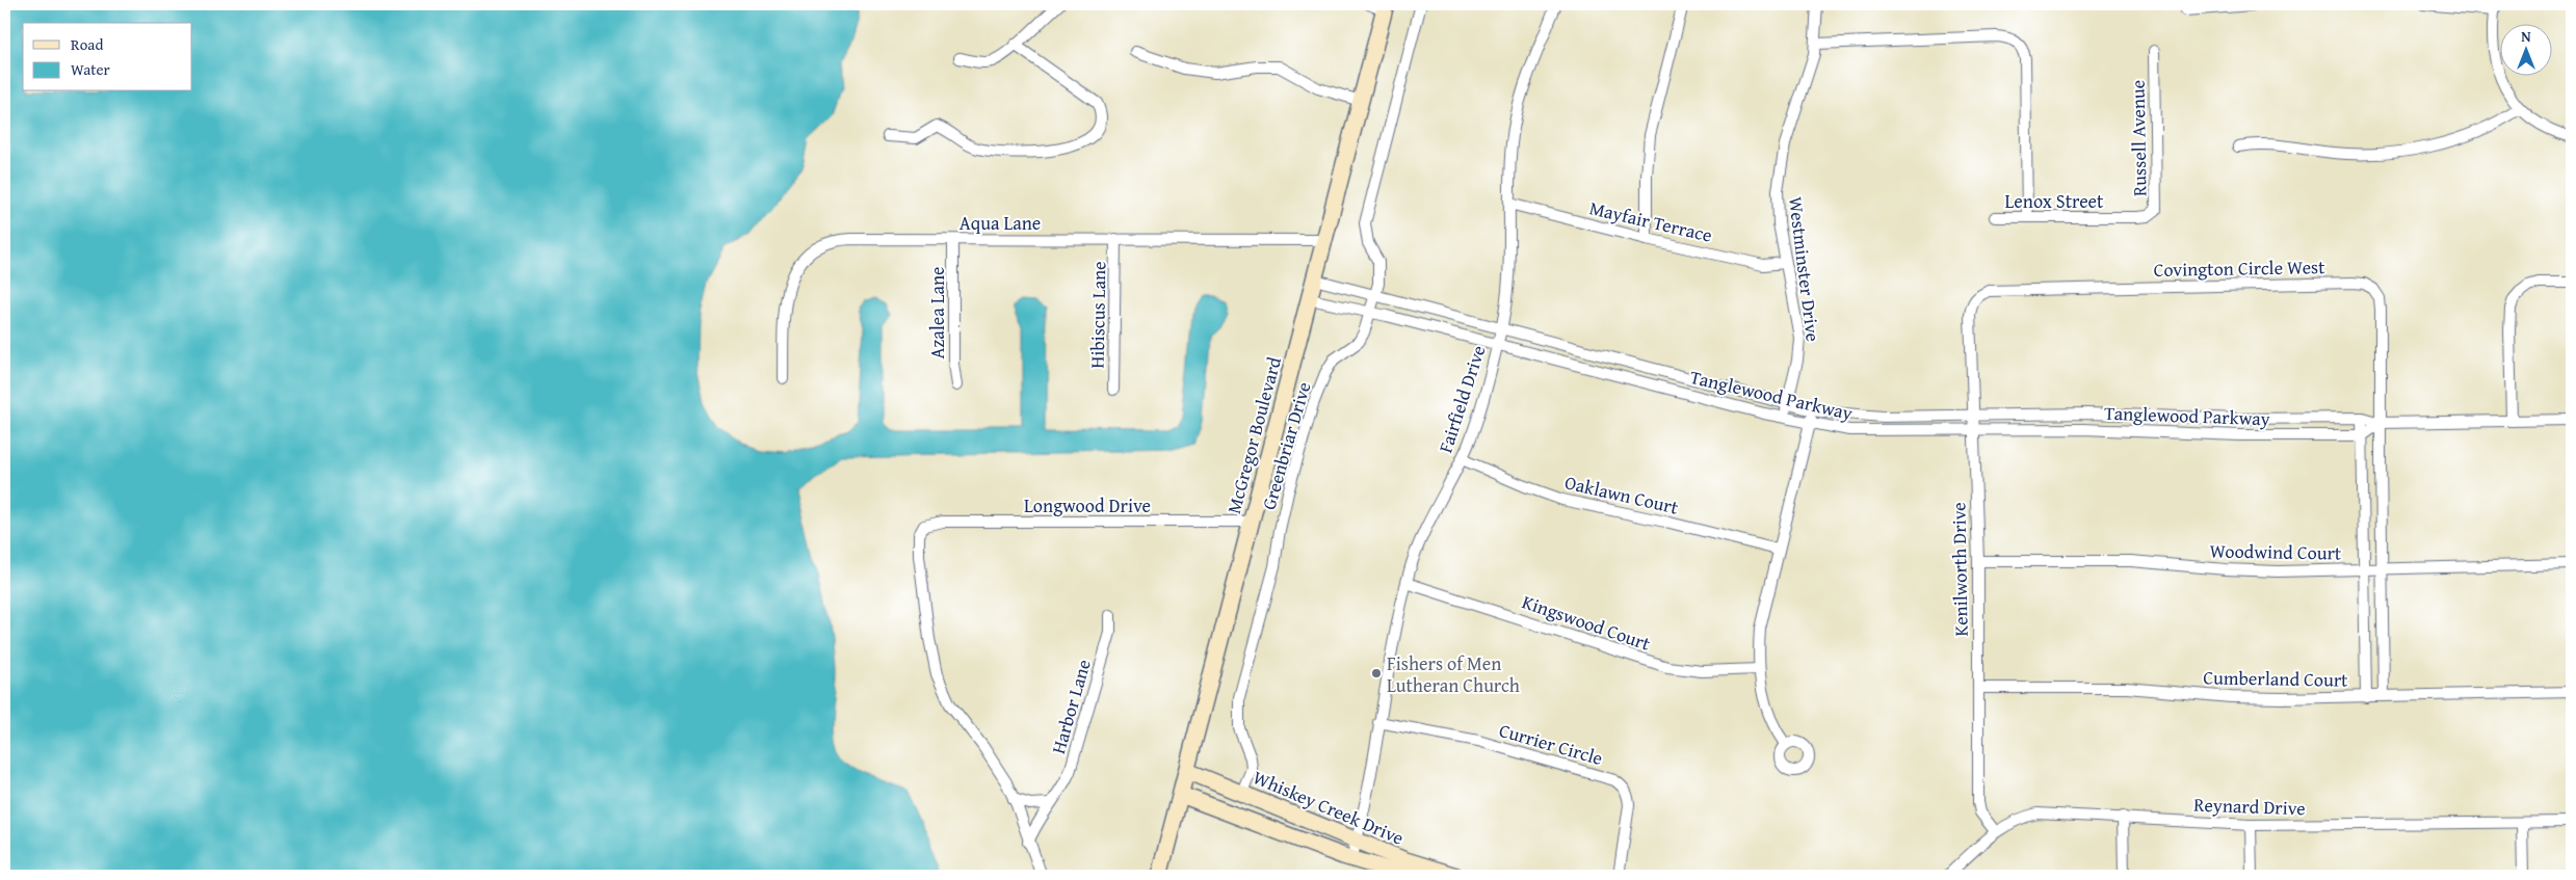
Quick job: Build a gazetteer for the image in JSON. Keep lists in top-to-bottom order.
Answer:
{
  "streets": {
    "main road": ["McGregor Boulevard", "Whiskey Creek Drive"],
    "street": [
      "Russell Avenue",
      "Lenox Street",
      "Mayfair Terrace",
      "Aqua Lane",
      "Covington Circle West",
      "Westminster Drive",
      "Azalea Lane",
      "Hibiscus Lane",
      "Tanglewood Parkway",
      "Fairfield Drive",
      "Greenbriar Drive",
      "Oaklawn Court",
      "Longwood Drive",
      "Woodwind Court",
      "Kenilworth Drive",
      "Kingswood Court",
      "Cumberland Court",
      "Harbor Lane",
      "Currier Circle",
      "Reynard Drive"
    ]
  },
  "crossings": [
    ["Russell Avenue", "Lenox Street"],
    ["Mayfair Terrace", "Westminster Drive"],
    ["Mayfair Terrace", "Fairfield Drive"],
    ["Aqua Lane", "Azalea Lane"],
    ["Aqua Lane", "Hibiscus Lane"],
    ["Aqua Lane", "McGregor Boulevard"],
    ["Covington Circle West", "Tanglewood Parkway"],
    ["Covington Circle West", "Kenilworth Drive"],
    ["Westminster Drive", "Tanglewood Parkway"],
    ["Tanglewood Parkway", "Fairfield Drive"],
    ["Tanglewood Parkway", "McGregor Boulevard"],
    ["Tanglewood Parkway", "Greenbriar Drive"],
    ["Tanglewood Parkway", "Kenilworth Drive"],
    ["Fairfield Drive", "Oaklawn Court"],
    ["Fairfield Drive", "Kingswood Court"],
    ["Fairfield Drive", "Currier Circle"],
    ["Fairfield Drive", "Whiskey Creek Drive"],
    ["McGregor Boulevard", "Longwood Drive"],
    ["McGregor Boulevard", "Whiskey Creek Drive"],
    ["Greenbriar Drive", "Whiskey Creek Drive"],
    ["Woodwind Court", "Kenilworth Drive"],
    ["Kenilworth Drive", "Cumberland Court"],
    ["Kenilworth Drive", "Reynard Drive"]
  ],
  "places": ["Fishers of Men Lutheran Church"],
  "legend": ["Road", "Water"],
  "north": "top"
}
